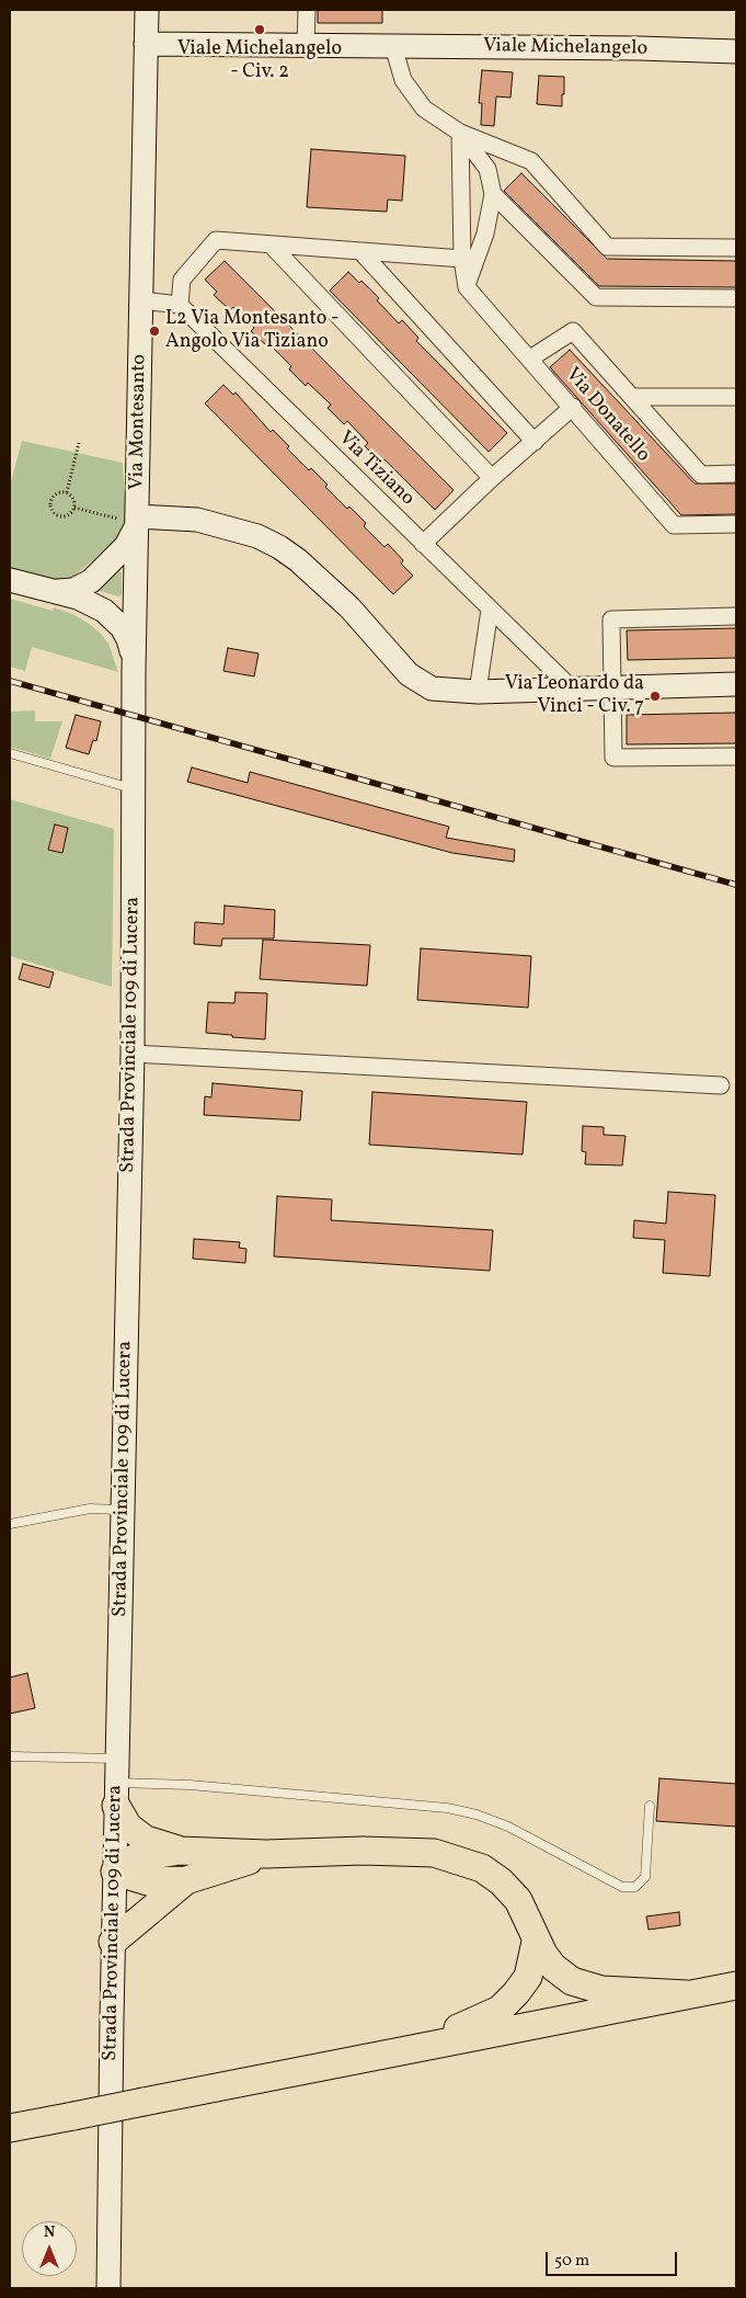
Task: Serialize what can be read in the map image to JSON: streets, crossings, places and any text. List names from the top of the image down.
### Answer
{
  "streets": {
    "street": [
      "Viale Michelangelo",
      "Via Donatello",
      "Via Montesanto",
      "Via Tiziano",
      "Strada Provinciale 109 di Lucera"
    ]
  },
  "crossings": [
    ["Viale Michelangelo", "Via Montesanto"],
    ["Via Montesanto", "Strada Provinciale 109 di Lucera"]
  ],
  "places": ["Viale Michelangelo - Civ. 2", "L2 Via Montesanto - Angolo Via Tiziano", "Via Leonardo da Vinci - Civ. 7"],
  "scale_bar": "50 m",
  "north": "top"
}
